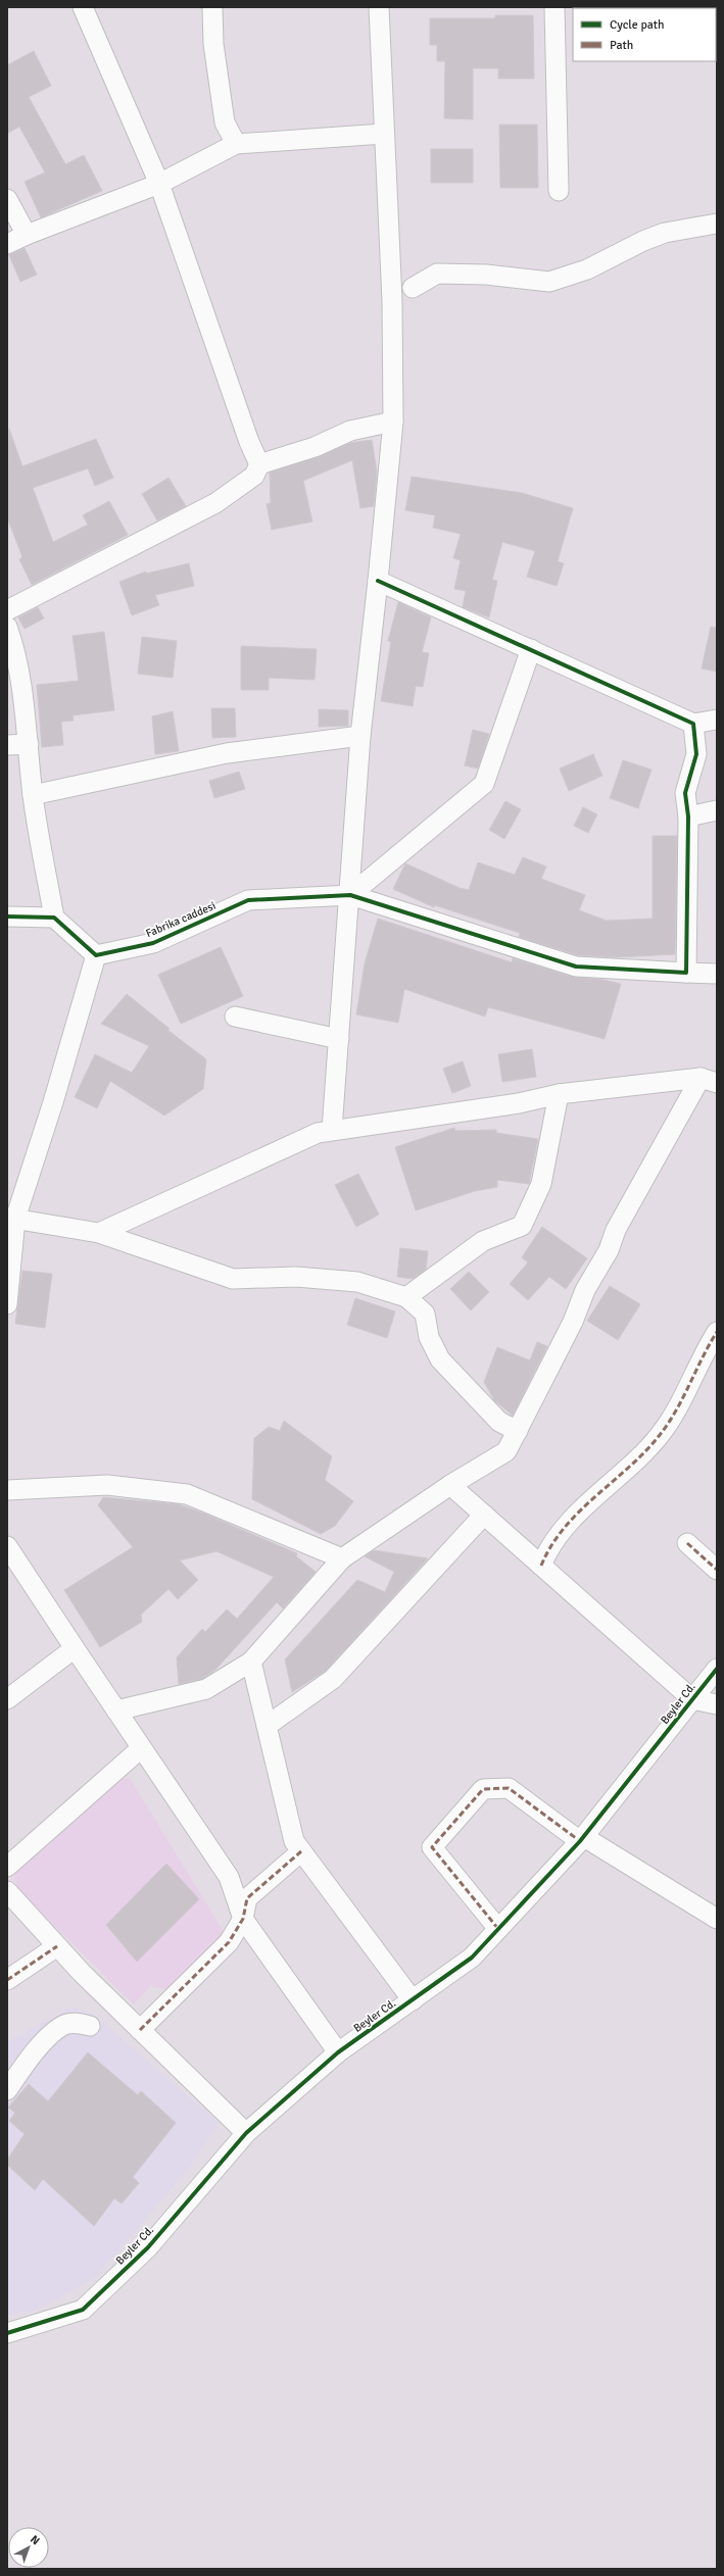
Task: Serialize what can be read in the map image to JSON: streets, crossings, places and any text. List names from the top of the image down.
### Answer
{
  "streets": {
    "street": ["Fabrika caddesi", "Beyler Cd."]
  },
  "legend": ["Cycle path", "Path"],
  "north": "top right"
}
